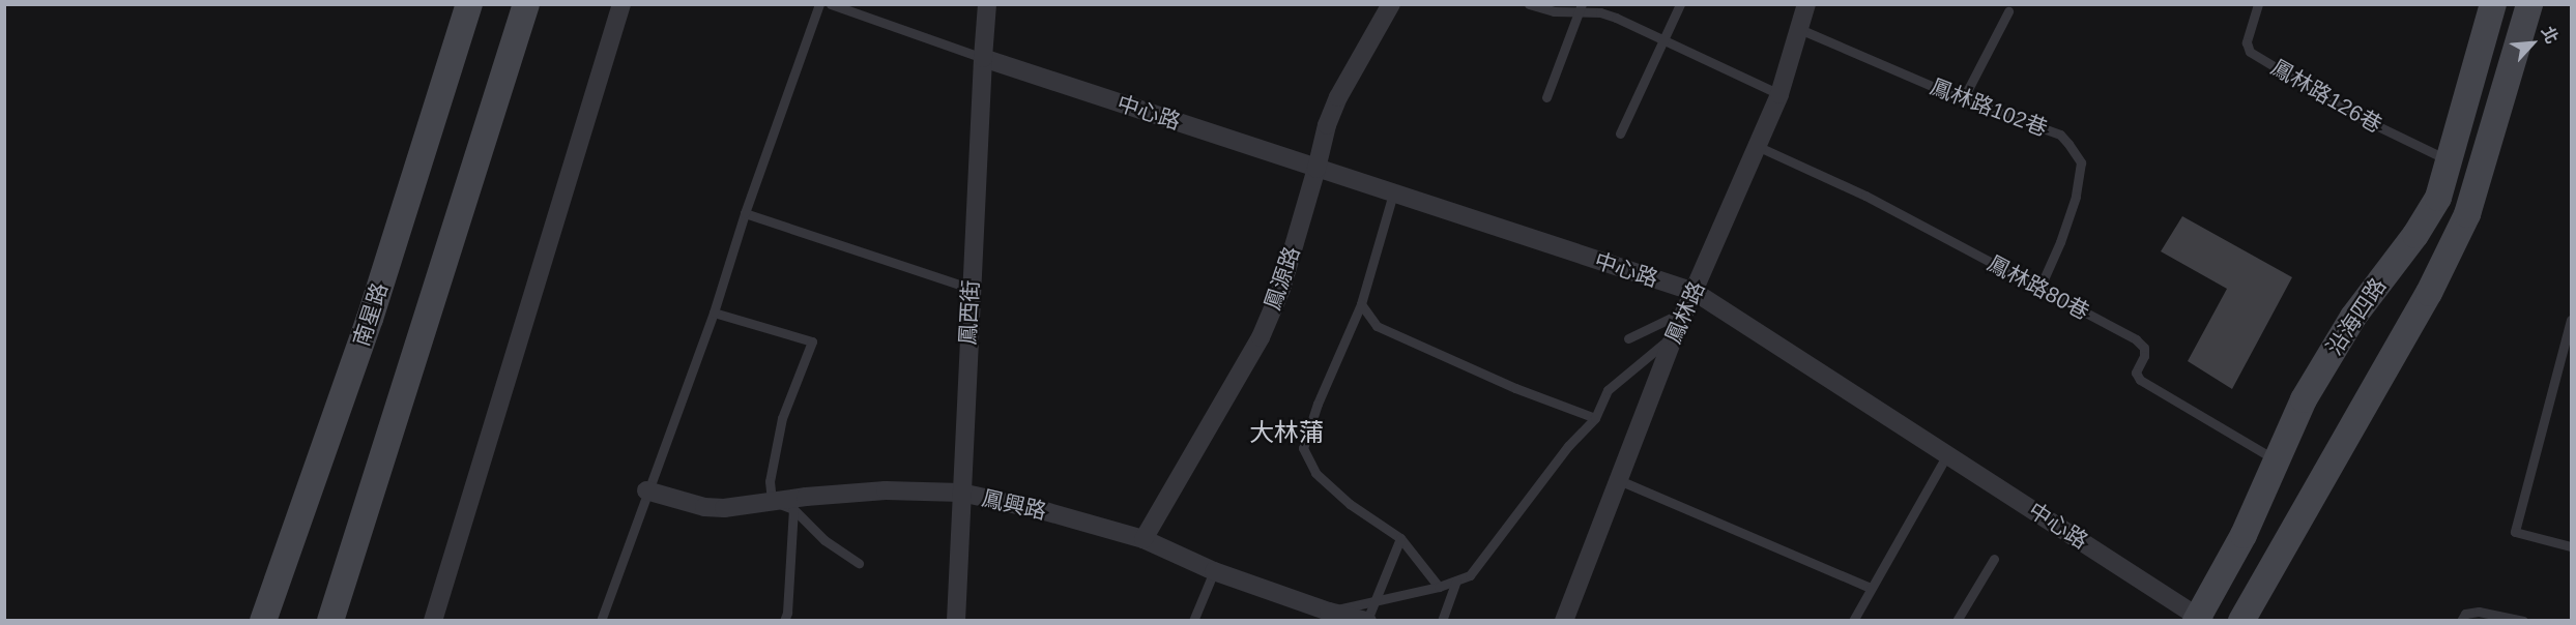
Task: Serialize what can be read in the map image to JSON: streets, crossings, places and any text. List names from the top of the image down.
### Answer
{
  "streets": {
    "street": [
      "中心路",
      "鳳源路",
      "鳳西街",
      "鳳林路",
      "南星路",
      "沿海四路",
      "鳳興路"
    ],
    "lane": ["鳳林路126巷", "鳳林路102巷", "鳳林路80巷"]
  },
  "crossings": [
    ["鳳林路126巷", "沿海四路"],
    ["鳳林路102巷", "鳳林路80巷"],
    ["鳳林路102巷", "鳳林路"],
    ["中心路", "鳳源路"],
    ["中心路", "鳳西街"],
    ["中心路", "鳳林路"],
    ["中心路", "沿海四路"],
    ["鳳源路", "鳳興路"],
    ["鳳林路80巷", "鳳林路"],
    ["鳳林路80巷", "沿海四路"],
    ["鳳西街", "鳳興路"]
  ],
  "districts": ["大林蒲"],
  "north": "top right"
}
